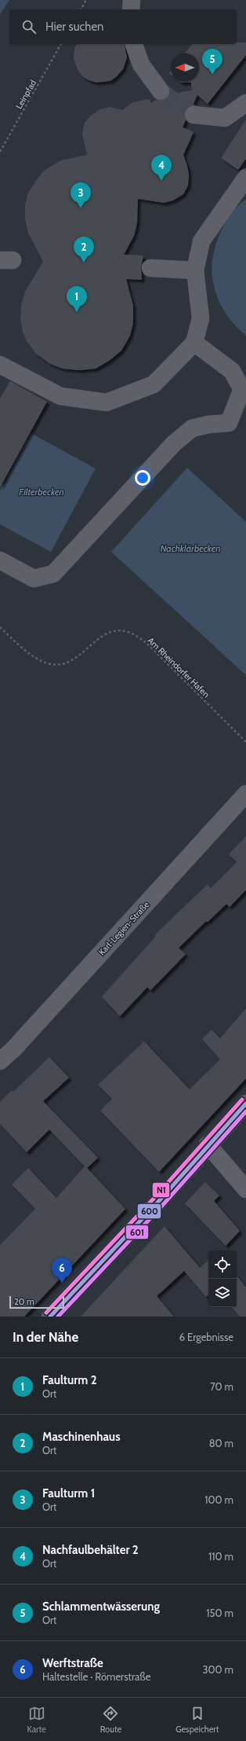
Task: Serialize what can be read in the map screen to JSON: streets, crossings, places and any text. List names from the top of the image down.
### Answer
{
  "streets": {
    "street": ["Karl-Legien-Straße"],
    "path": ["Leinpfad", "Am Rheindorfer Hafen"]
  },
  "water": ["Filterbecken", "Nachklärbecken"],
  "lines": ["transit line N1", "transit line 600", "transit line 601"],
  "scale_bar": "20 m",
  "north": "left",
  "page": {
    "search": "Hier suchen",
    "pins": [
      "5",
      "4",
      "3",
      "2",
      "1",
      "6"
    ],
    "scale": "20 m",
    "heading": ["In der Nähe", "6 Ergebnisse"],
    "list": [
      {
        "mark": "1",
        "name": "Faulturm 2",
        "note": "Ort",
        "value": "70 m"
      },
      {
        "mark": "2",
        "name": "Maschinenhaus",
        "note": "Ort",
        "value": "80 m"
      },
      {
        "mark": "3",
        "name": "Faulturm 1",
        "note": "Ort",
        "value": "100 m"
      },
      {
        "mark": "4",
        "name": "Nachfaulbehälter 2",
        "note": "Ort",
        "value": "110 m"
      },
      {
        "mark": "5",
        "name": "Schlammentwässerung",
        "note": "Ort",
        "value": "150 m"
      },
      {
        "mark": "6",
        "name": "Werftstraße",
        "note": "Haltestelle · Römerstraße",
        "value": "300 m"
      }
    ],
    "nav": ["Karte", "Route", "Gespeichert"]
  }
}
